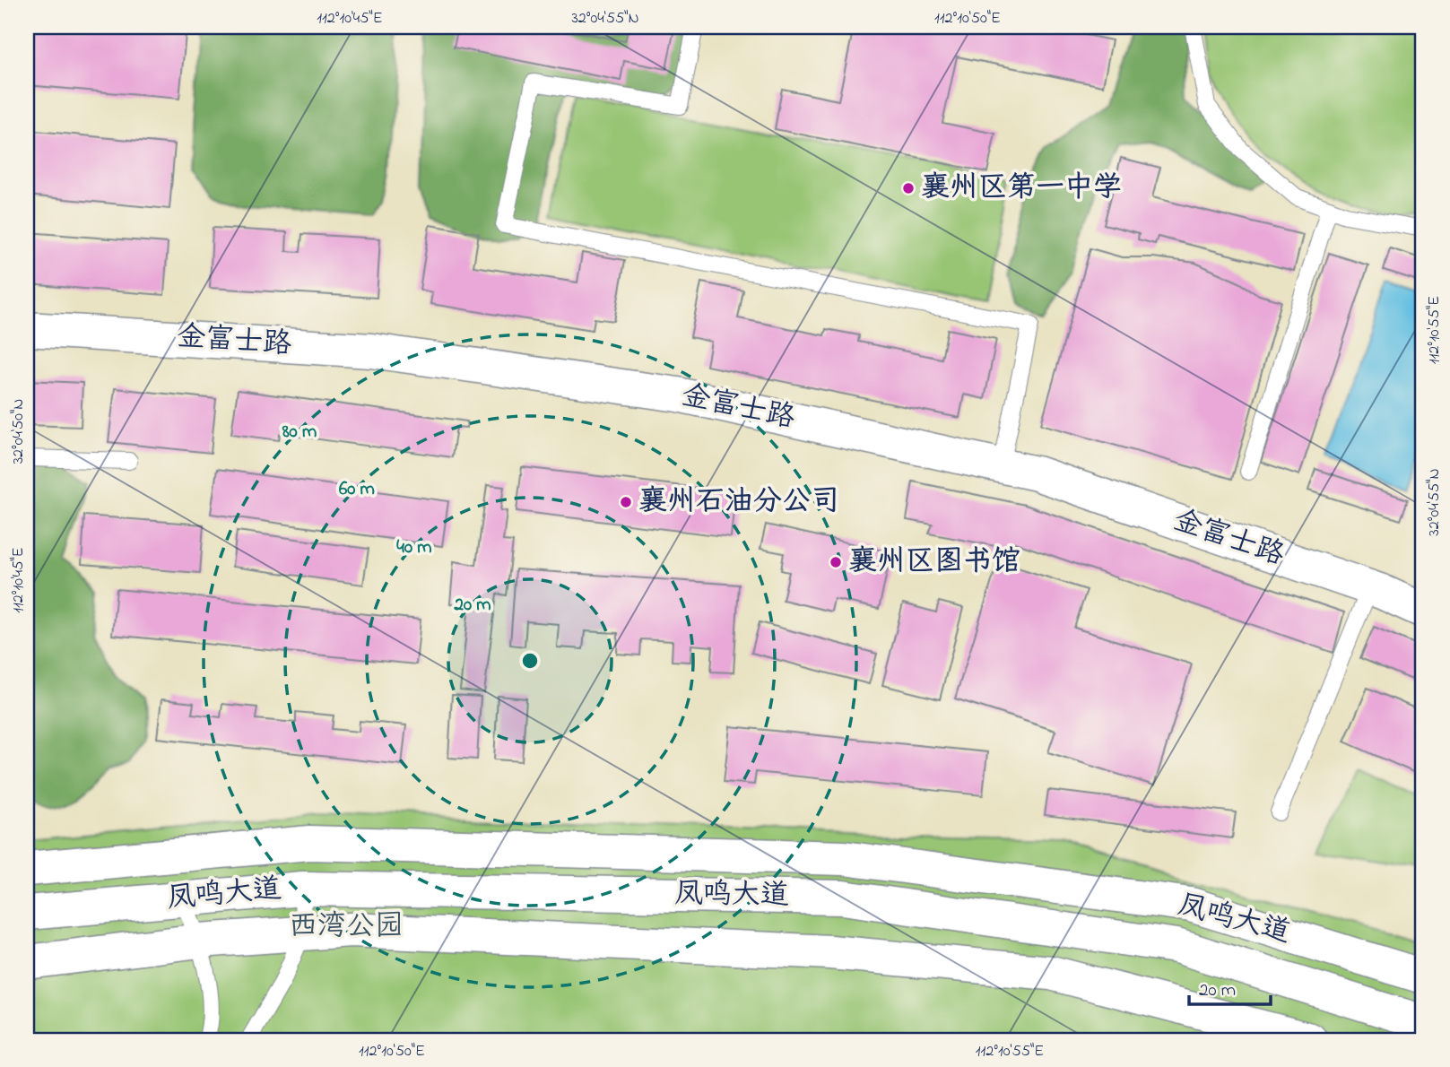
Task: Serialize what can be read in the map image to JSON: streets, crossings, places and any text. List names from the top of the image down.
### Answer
{
  "streets": {
    "main road": ["金富士路", "凤鸣大道"]
  },
  "parks": ["西湾公园"],
  "places": ["襄州区第一中学", "襄州石油分公司", "襄州区图书馆"],
  "scale_bar": "20 m",
  "coordinates": [
    "112°10'45\"E",
    "32°04'55\"N",
    "112°10'50\"E",
    "112°10'55\"E",
    "32°04'50\"N"
  ],
  "rings": [
    "80 m",
    "60 m",
    "40 m",
    "20 m"
  ]
}
